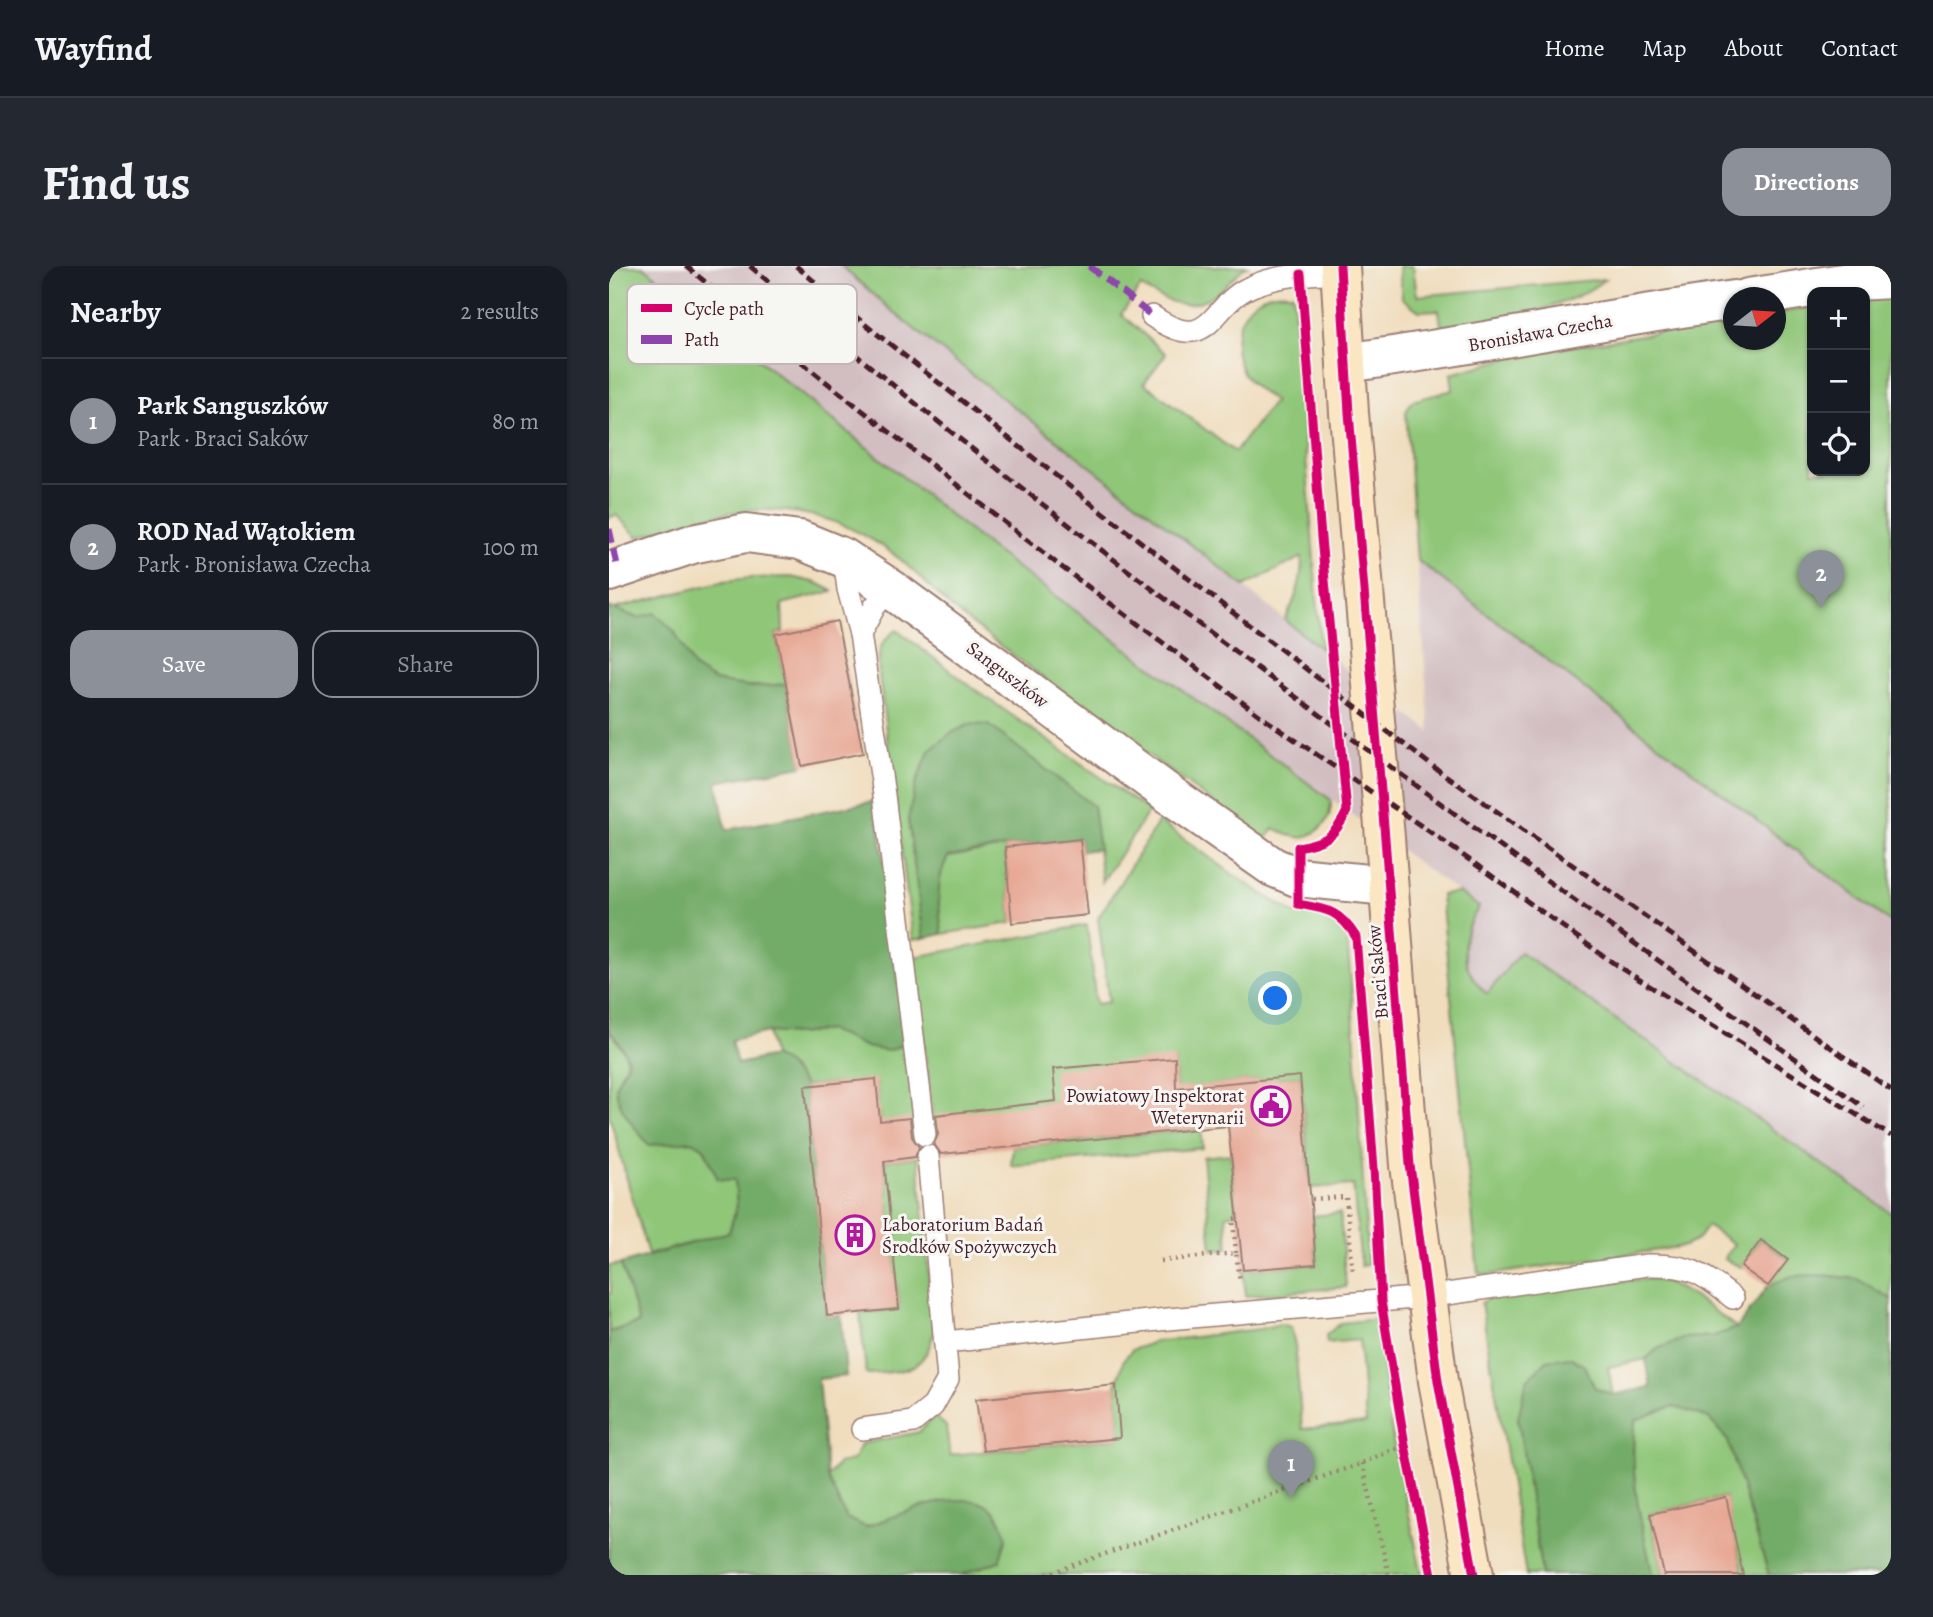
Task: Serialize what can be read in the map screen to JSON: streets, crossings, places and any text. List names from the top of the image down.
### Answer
{
  "streets": {
    "street": ["Bronisława Czecha", "Sanguszków", "Braci Saków"]
  },
  "crossings": [
    ["Bronisława Czecha", "Braci Saków"],
    ["Sanguszków", "Braci Saków"]
  ],
  "places": {
    "public building": ["Powiatowy Inspektorat Weterynarii"],
    "building": ["Laboratorium Badań Środków Spożywczych"]
  },
  "legend": ["Cycle path", "Path"],
  "north": "right",
  "page": {
    "header": "Wayfind",
    "nav": [
      "Home",
      "Map",
      "About",
      "Contact"
    ],
    "buttons": [
      "Directions",
      ["Save", "Share"]
    ],
    "title": "Find us",
    "heading": ["Nearby", "2 results"],
    "map_buttons": ["+", "−"],
    "list": [
      {
        "mark": "1",
        "name": "Park Sanguszków",
        "note": "Park · Braci Saków",
        "value": "80 m"
      },
      {
        "mark": "2",
        "name": "ROD Nad Wątokiem",
        "note": "Park · Bronisława Czecha",
        "value": "100 m"
      }
    ],
    "pins": ["2", "1"]
  }
}
